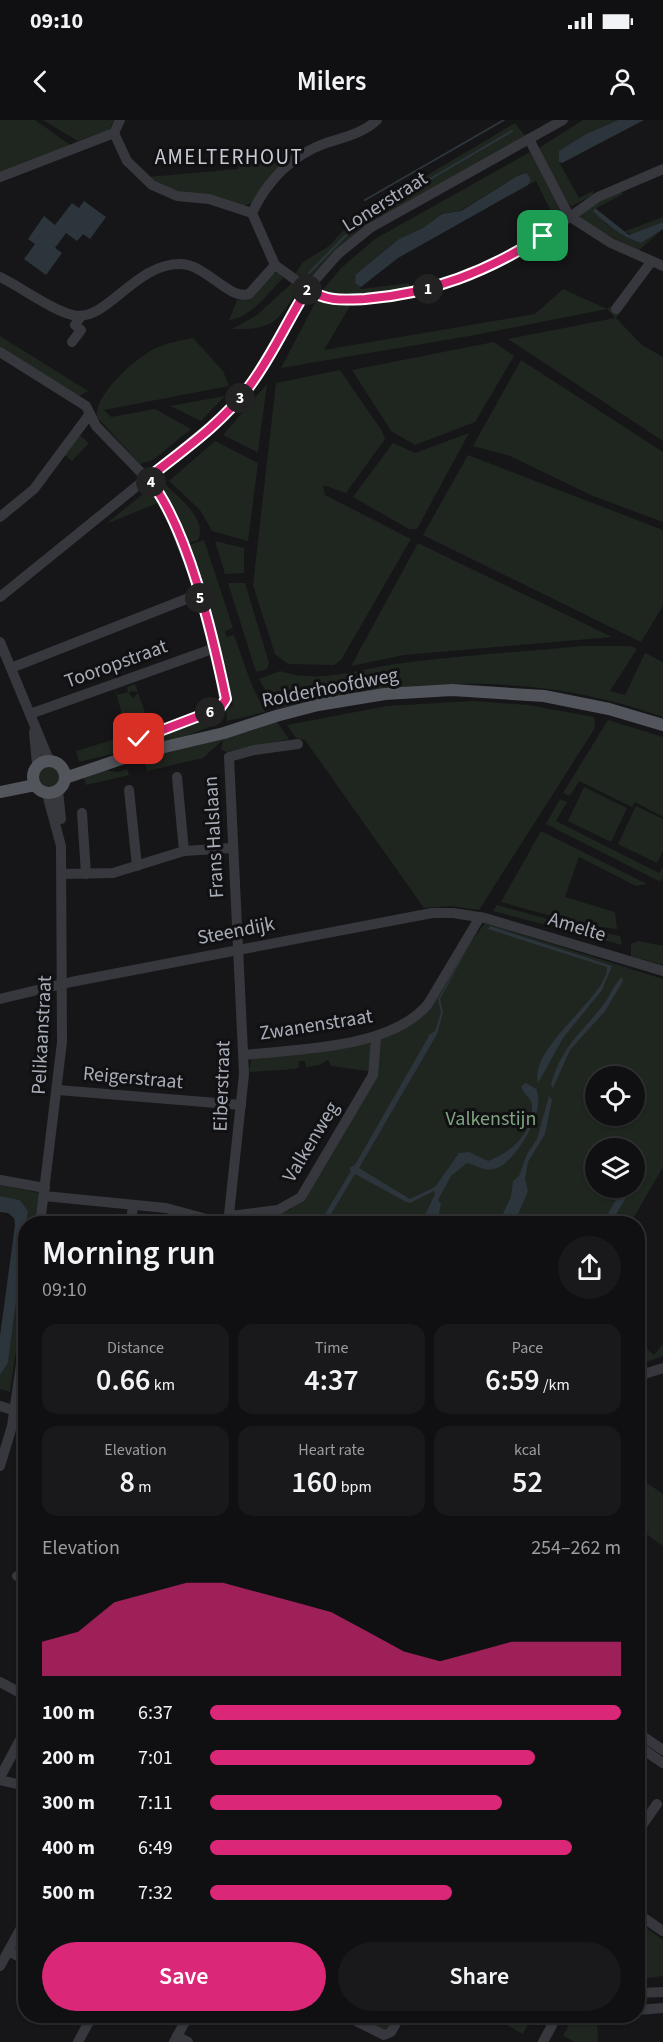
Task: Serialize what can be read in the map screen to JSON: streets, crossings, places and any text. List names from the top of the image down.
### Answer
{
  "streets": {
    "main road": ["Rolderhoofdweg"],
    "street": [
      "Lonerstraat",
      "Tooropstraat",
      "Frans Halslaan",
      "Amelte",
      "Steendijk",
      "Zwanenstraat",
      "Pelikaanstraat",
      "Reigerstraat",
      "Eiberstraat",
      "Valkenweg"
    ]
  },
  "crossings": [
    ["Frans Halslaan", "Steendijk"],
    ["Frans Halslaan", "Eiberstraat"],
    ["Amelte", "Steendijk"],
    ["Amelte", "Zwanenstraat"],
    ["Steendijk", "Zwanenstraat"],
    ["Steendijk", "Pelikaanstraat"],
    ["Steendijk", "Eiberstraat"],
    ["Zwanenstraat", "Eiberstraat"],
    ["Zwanenstraat", "Valkenweg"],
    ["Pelikaanstraat", "Reigerstraat"],
    ["Reigerstraat", "Eiberstraat"]
  ],
  "districts": ["AMELTERHOUT"],
  "parks": ["Valkenstijn"],
  "page": {
    "status": "09:10",
    "header": "Milers",
    "pins": [
      "1",
      "2",
      "3",
      "4",
      "5",
      "6"
    ],
    "heading": ["Morning run", "09:10"],
    "stats": [
      ["Distance", "0.66 km"],
      ["Time", "4:37"],
      ["Pace", "6:59 /km"],
      ["Elevation", "8 m"],
      ["Heart rate", "160 bpm"],
      ["kcal", "52"]
    ],
    "chart": ["Elevation", "254–262 m"],
    "list": [
      {
        "name": "100 m",
        "note": "6:37"
      },
      {
        "name": "200 m",
        "note": "7:01"
      },
      {
        "name": "300 m",
        "note": "7:11"
      },
      {
        "name": "400 m",
        "note": "6:49"
      },
      {
        "name": "500 m",
        "note": "7:32"
      }
    ],
    "buttons": ["Save", "Share"]
  }
}
